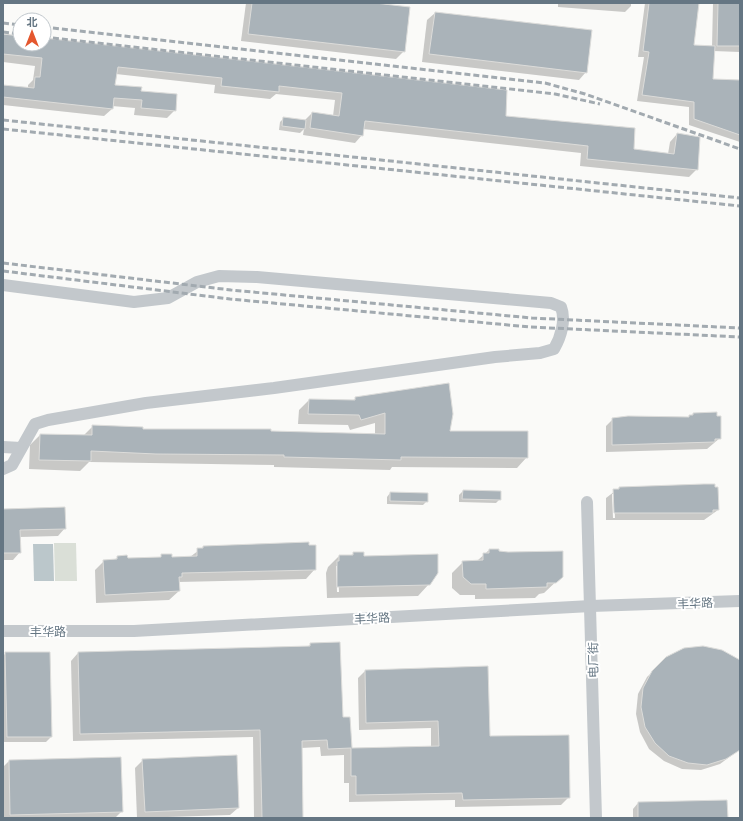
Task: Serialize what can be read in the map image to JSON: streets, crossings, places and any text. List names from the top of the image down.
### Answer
{
  "streets": {
    "street": ["丰华路", "电厂街"]
  },
  "crossings": [
    ["丰华路", "电厂街"]
  ],
  "north": "top"
}
